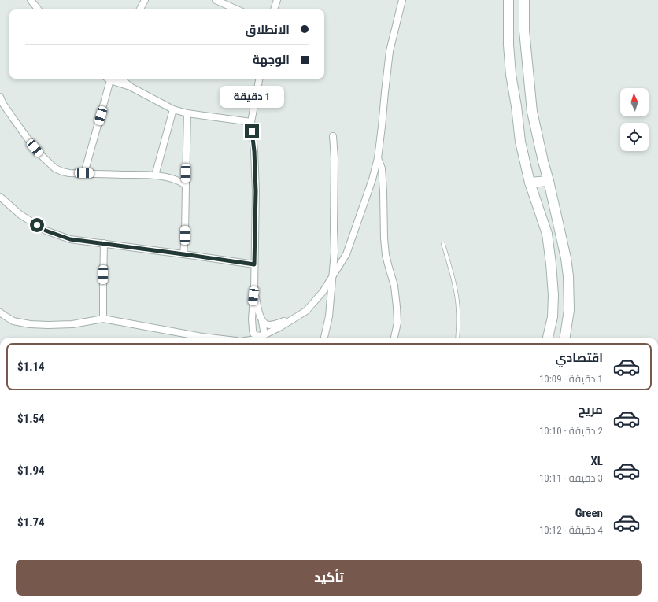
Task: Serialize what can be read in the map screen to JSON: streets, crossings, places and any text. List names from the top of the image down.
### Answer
{
  "north": "top",
  "page": {
    "banner": ["الانطلاق", "الوجهة"],
    "bubble": "1 دقيقة",
    "list": [
      {
        "name": "اقتصادي",
        "note": "1 دقيقة · 10:09",
        "value": "$1.14"
      },
      {
        "name": "مريح",
        "note": "2 دقيقة · 10:10",
        "value": "$1.54"
      },
      {
        "name": "XL",
        "note": "3 دقيقة · 10:11",
        "value": "$1.94"
      },
      {
        "name": "Green",
        "note": "4 دقيقة · 10:12",
        "value": "$1.74"
      }
    ],
    "buttons": "تأكيد"
  }
}
